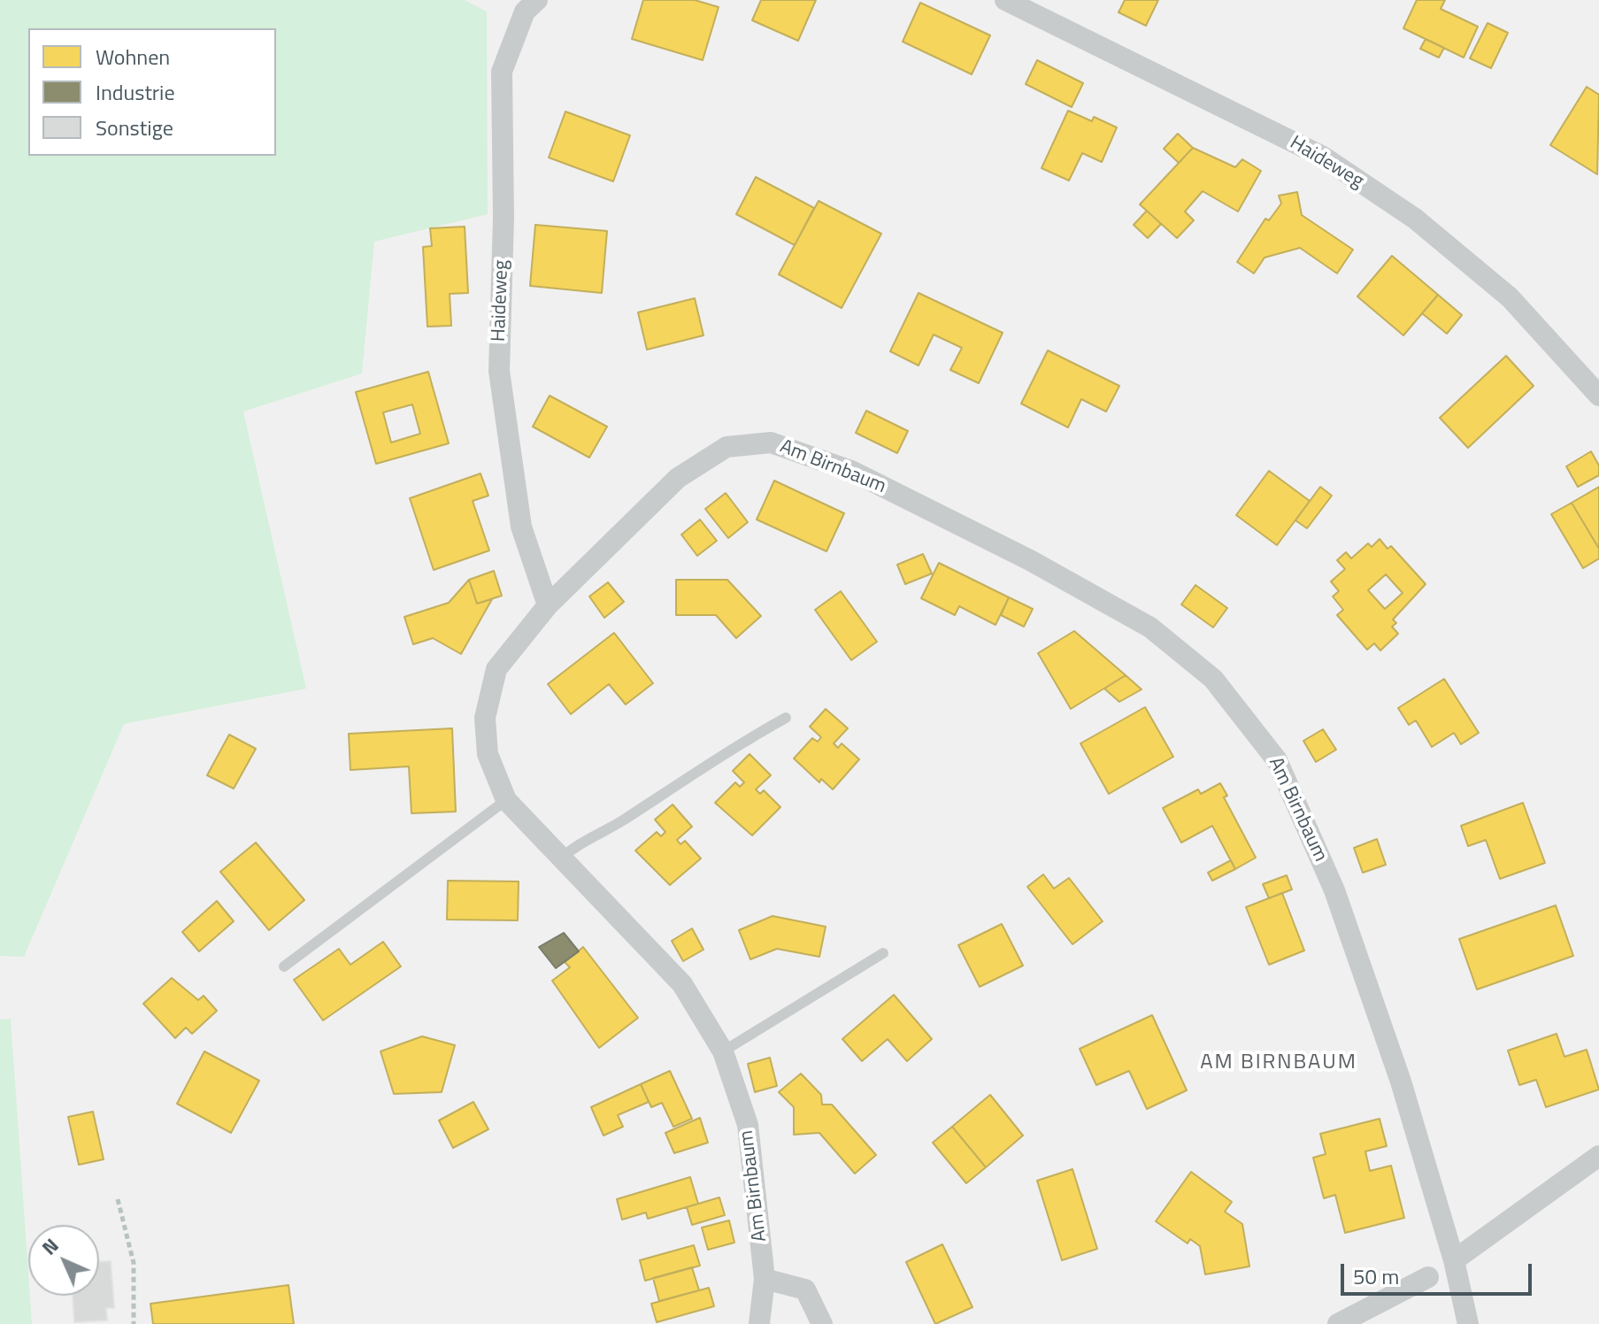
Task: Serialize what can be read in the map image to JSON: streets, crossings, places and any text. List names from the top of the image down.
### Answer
{
  "streets": {
    "street": ["Haideweg", "Am Birnbaum"]
  },
  "crossings": [
    ["Haideweg", "Am Birnbaum"]
  ],
  "districts": ["AM BIRNBAUM"],
  "legend": ["Wohnen", "Industrie", "Sonstige"],
  "scale_bar": "50 m",
  "north": "top left"
}
